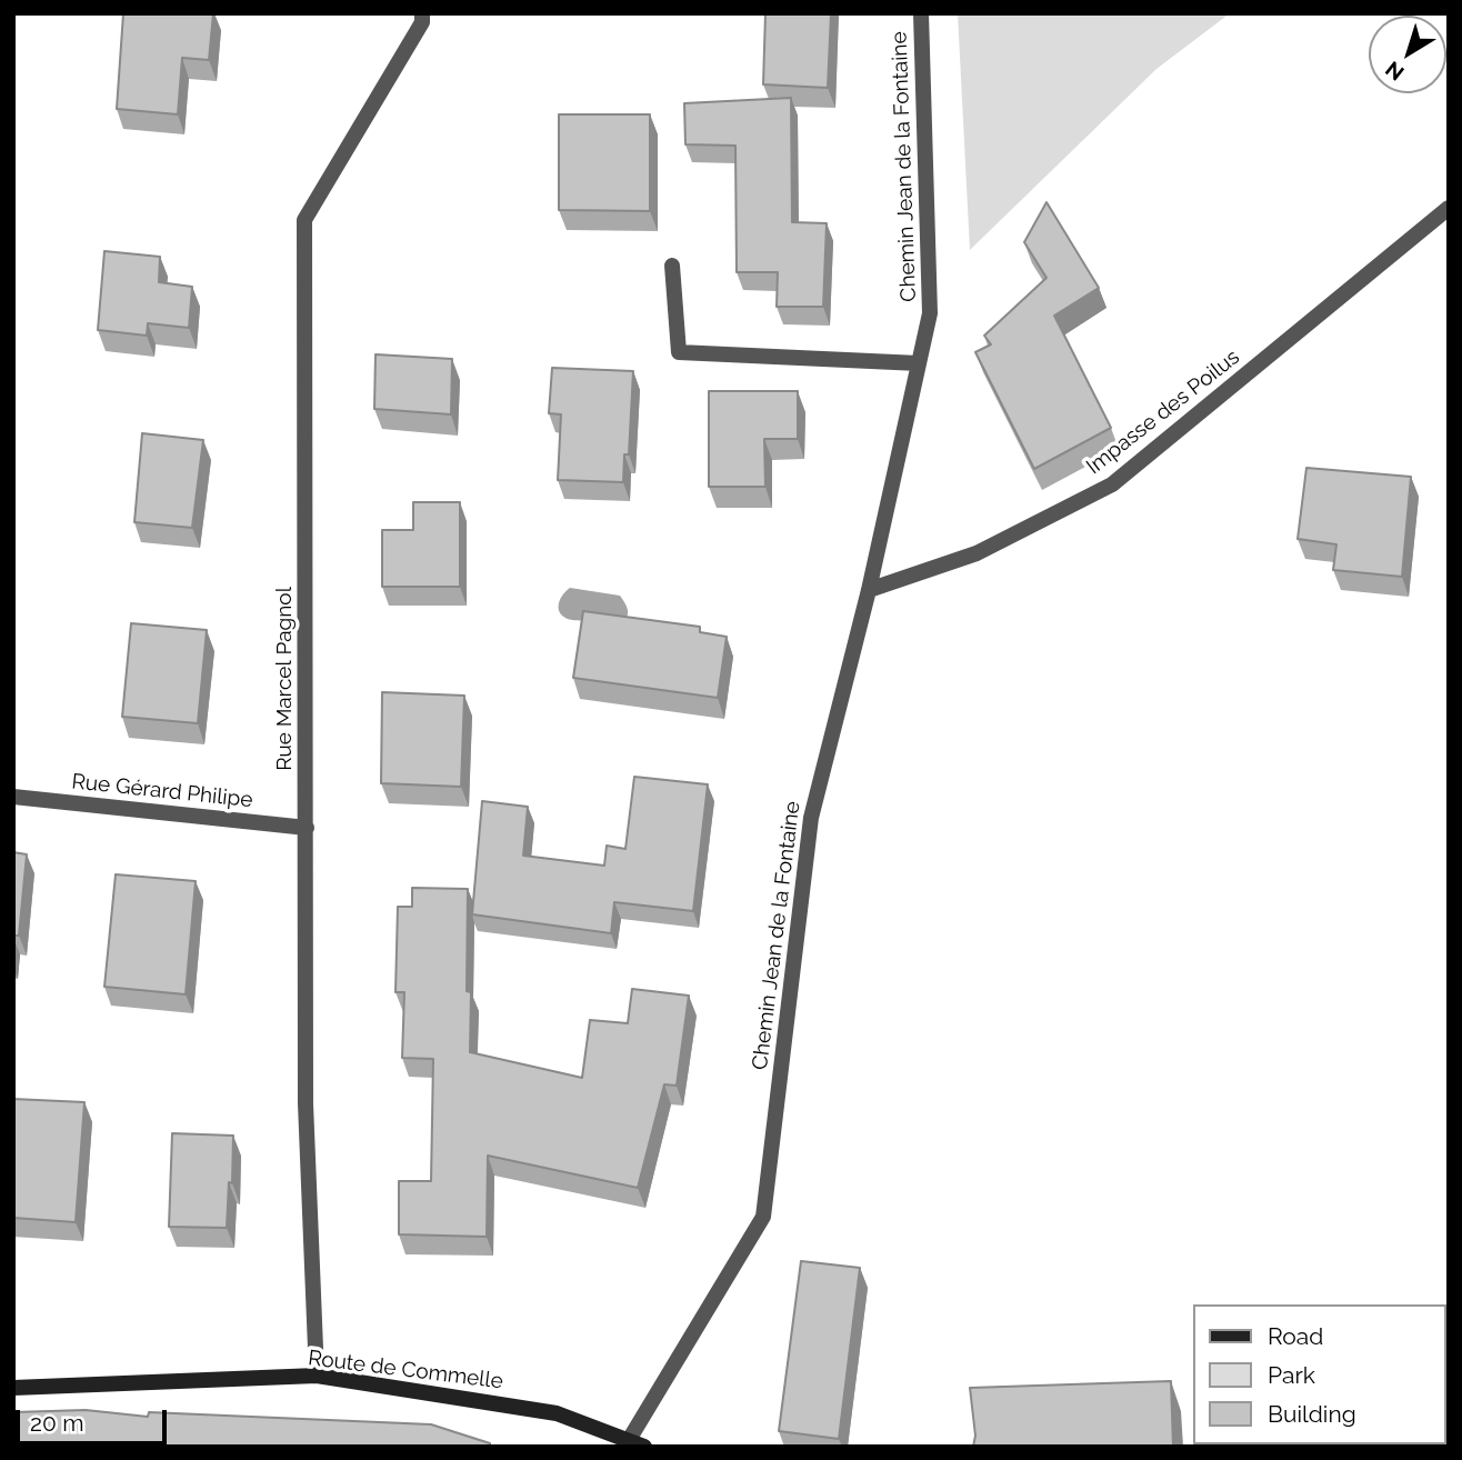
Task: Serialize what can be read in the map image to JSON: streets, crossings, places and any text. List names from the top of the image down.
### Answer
{
  "streets": {
    "street": [
      "Chemin Jean de la Fontaine",
      "Impasse des Poilus",
      "Rue Marcel Pagnol",
      "Rue Gérard Philipe",
      "Route de Commelle"
    ]
  },
  "crossings": [
    ["Chemin Jean de la Fontaine", "Impasse des Poilus"],
    ["Chemin Jean de la Fontaine", "Route de Commelle"],
    ["Rue Marcel Pagnol", "Rue Gérard Philipe"],
    ["Rue Marcel Pagnol", "Route de Commelle"]
  ],
  "legend": ["Road", "Park", "Building"],
  "scale_bar": "20 m",
  "north": "bottom left"
}
